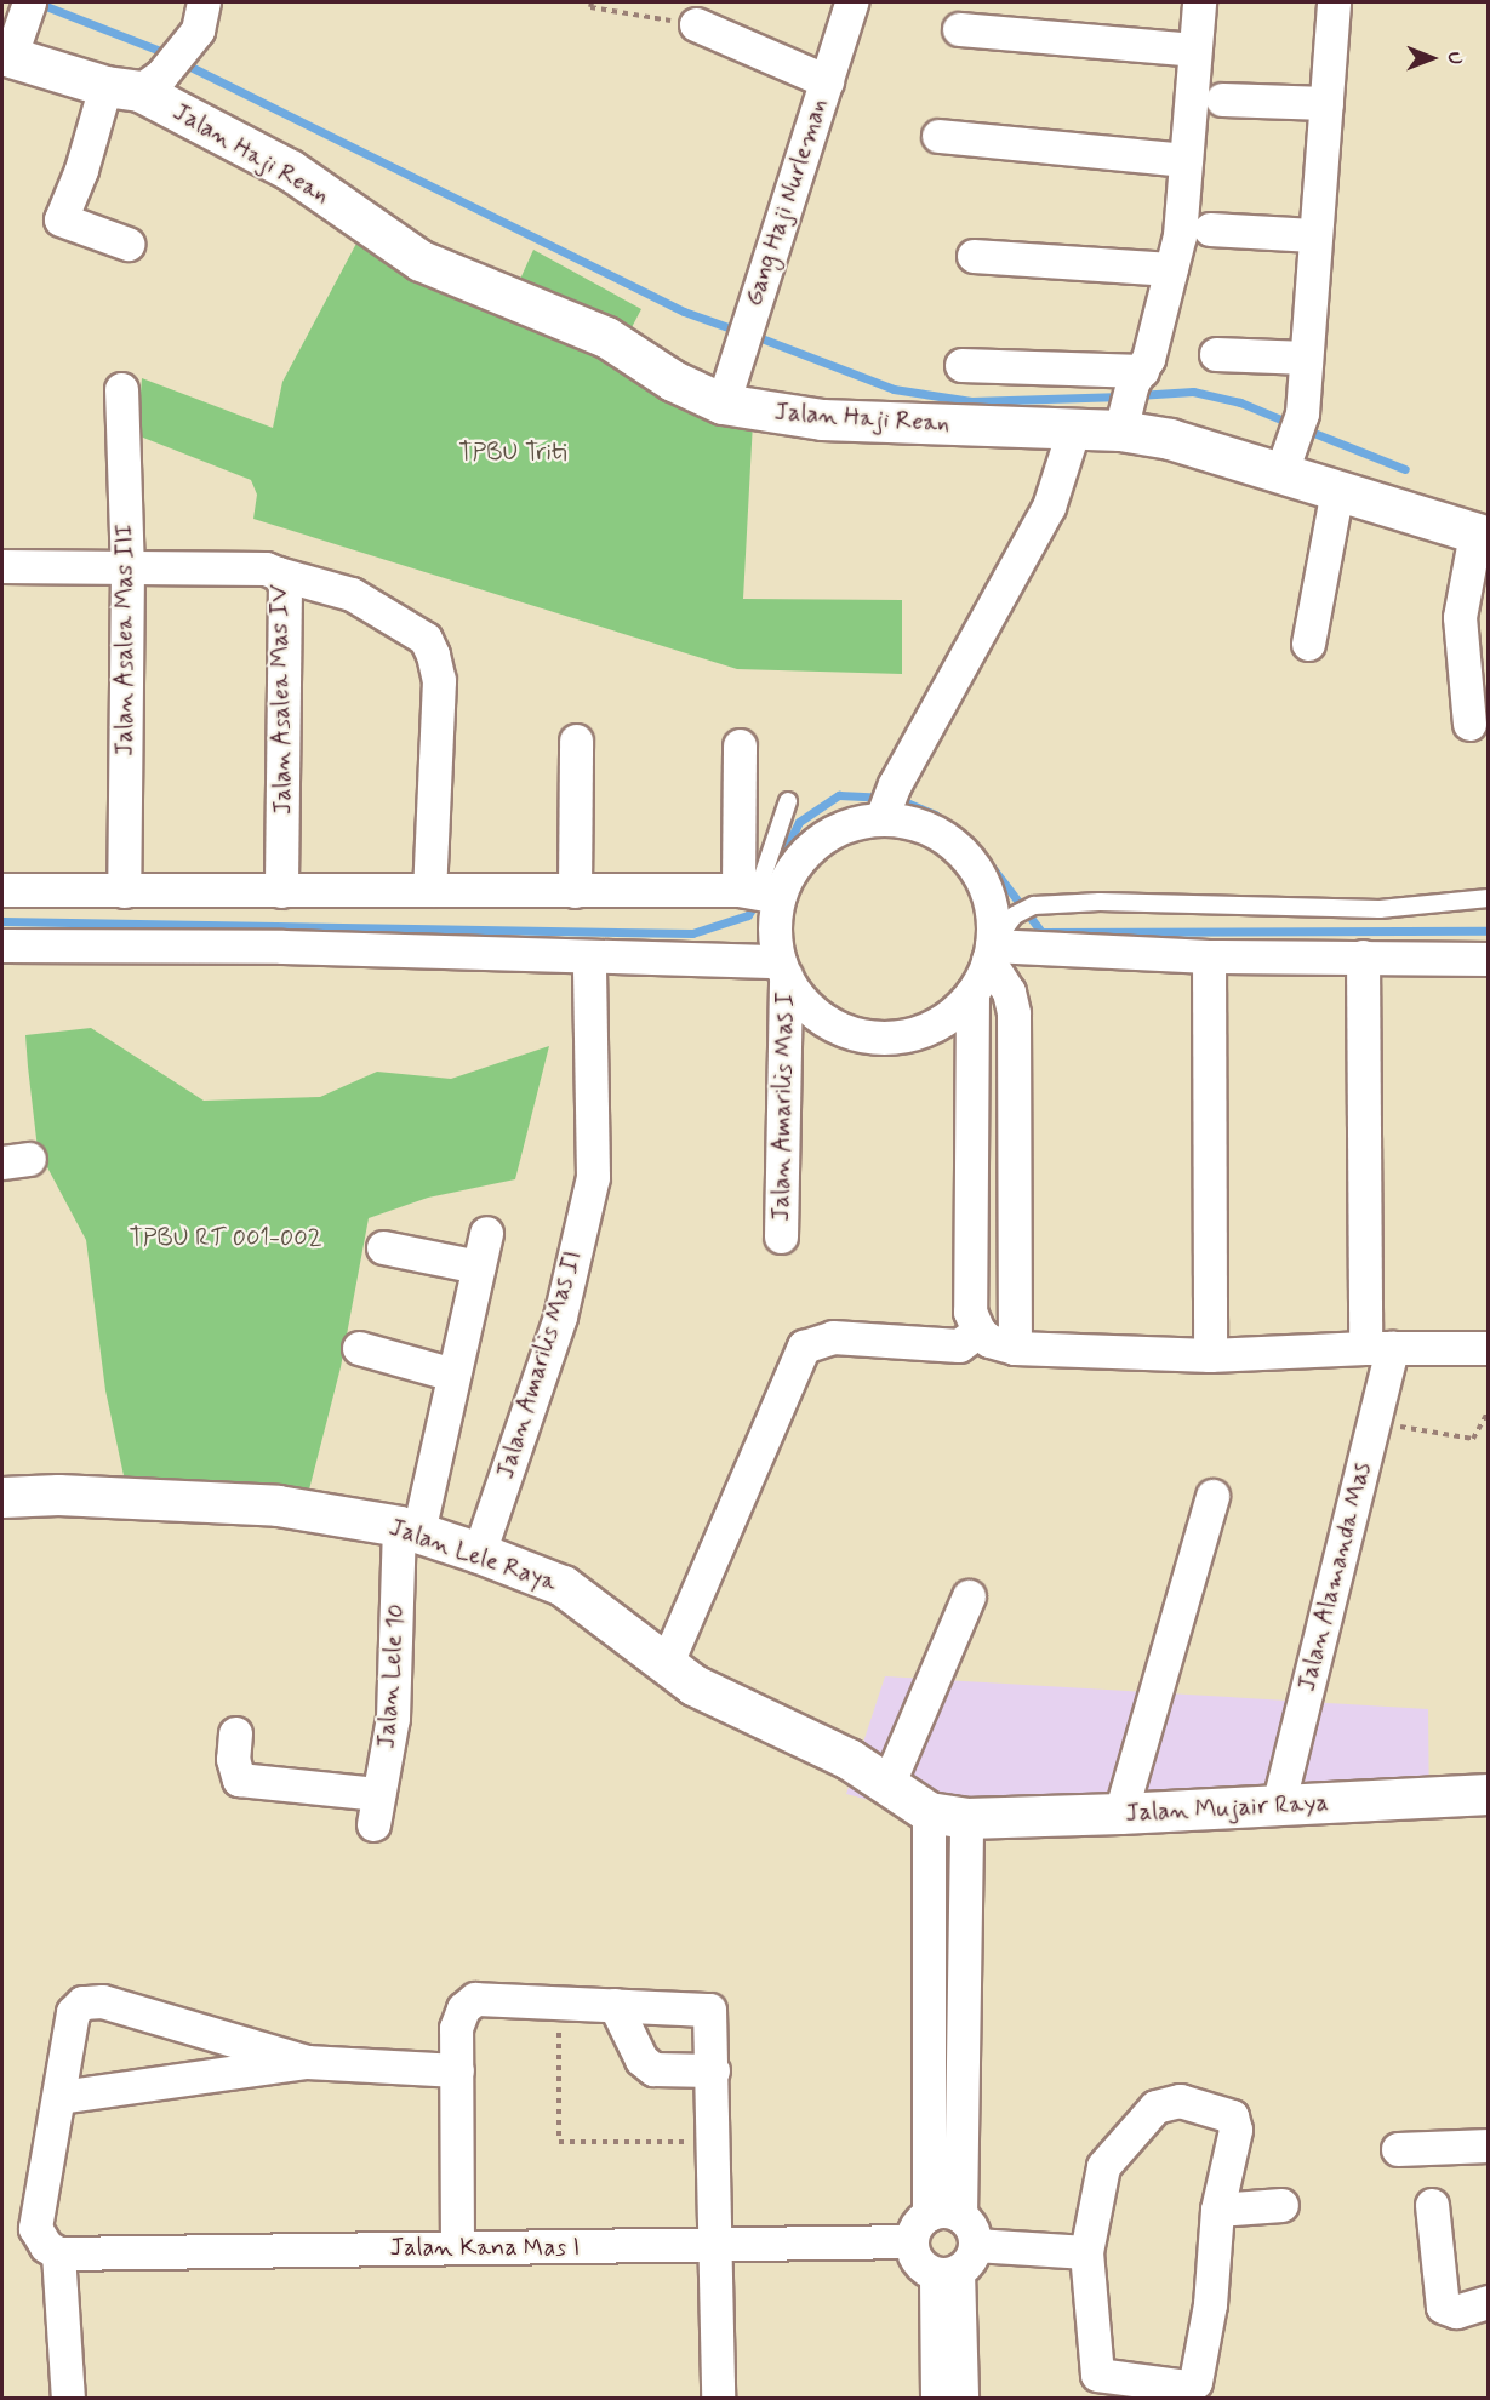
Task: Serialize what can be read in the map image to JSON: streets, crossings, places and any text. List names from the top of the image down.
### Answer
{
  "streets": {
    "street": [
      "Jalan Haji Rean",
      "Gang Haji Nurleman",
      "Jalan Asalea Mas III",
      "Jalan Asalea Mas IV",
      "Jalan Amarilis Mas I",
      "Jalan Amarilis Mas II",
      "Jalan Lele Raya",
      "Jalan Alamanda Mas",
      "Jalan Lele 10",
      "Jalan Mujair Raya",
      "Jalan Kana Mas I"
    ]
  },
  "crossings": [
    ["Jalan Haji Rean", "Gang Haji Nurleman"],
    ["Jalan Asalea Mas III", "Jalan Asalea Mas IV"],
    ["Jalan Amarilis Mas II", "Jalan Lele Raya"],
    ["Jalan Lele Raya", "Jalan Lele 10"],
    ["Jalan Lele Raya", "Jalan Mujair Raya"],
    ["Jalan Alamanda Mas", "Jalan Mujair Raya"]
  ],
  "parks": ["TPBU Triti", "TPBU RT 001-002"],
  "north": "right"
}
